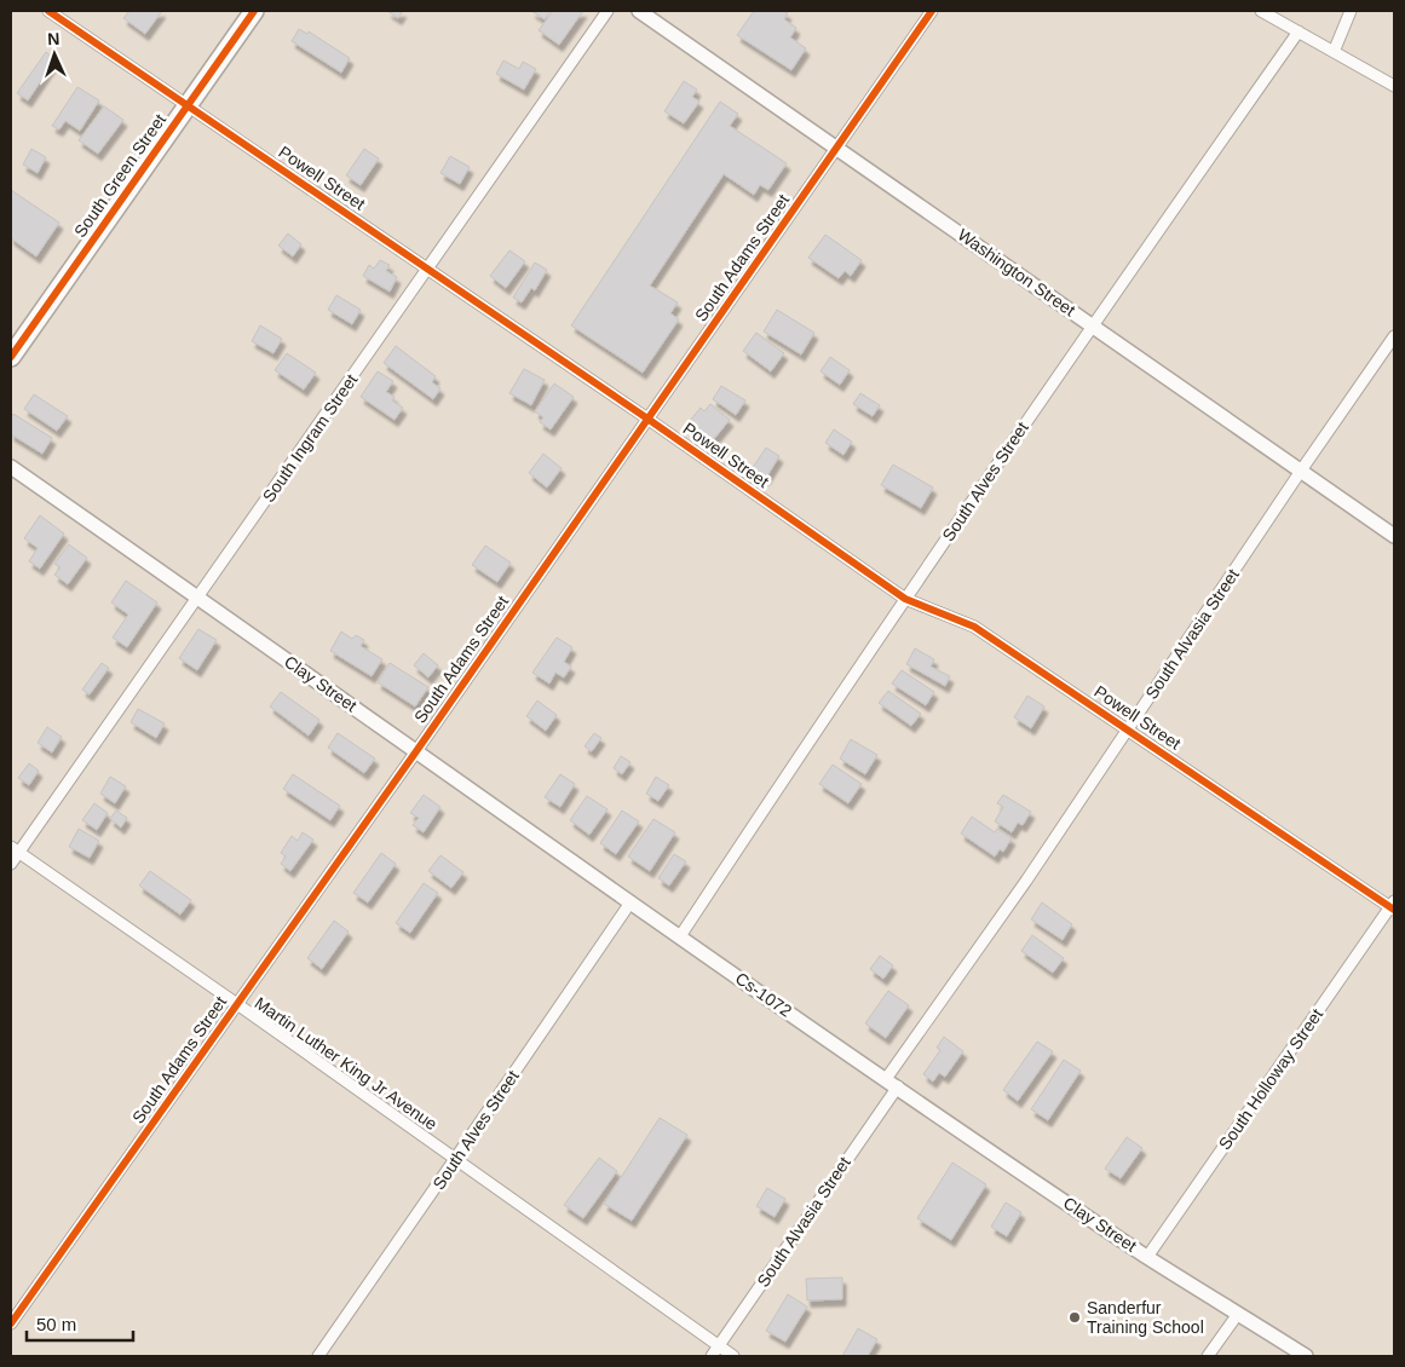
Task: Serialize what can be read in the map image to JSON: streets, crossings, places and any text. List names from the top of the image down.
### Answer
{
  "streets": {
    "main road": ["South Green Street"],
    "street": [
      "Powell Street",
      "South Adams Street",
      "Washington Street",
      "South Ingram Street",
      "South Alves Street",
      "South Alvasia Street",
      "Clay Street",
      "Cs-1072",
      "Martin Luther King Jr Avenue",
      "South Holloway Street"
    ]
  },
  "crossings": [
    ["South Green Street", "Powell Street"],
    ["Powell Street", "South Adams Street"],
    ["Powell Street", "South Ingram Street"],
    ["Powell Street", "South Alves Street"],
    ["Powell Street", "South Alvasia Street"],
    ["Powell Street", "South Holloway Street"],
    ["South Adams Street", "Washington Street"],
    ["South Adams Street", "Clay Street"],
    ["South Adams Street", "Martin Luther King Jr Avenue"],
    ["Washington Street", "South Alves Street"],
    ["Washington Street", "South Alvasia Street"],
    ["South Ingram Street", "Clay Street"],
    ["South Ingram Street", "Martin Luther King Jr Avenue"],
    ["South Alves Street", "Clay Street"],
    ["South Alves Street", "Cs-1072"],
    ["South Alves Street", "Martin Luther King Jr Avenue"],
    ["South Alvasia Street", "Clay Street"],
    ["South Alvasia Street", "Cs-1072"],
    ["South Alvasia Street", "Martin Luther King Jr Avenue"],
    ["Clay Street", "Cs-1072"],
    ["Clay Street", "South Holloway Street"]
  ],
  "places": ["Sanderfur Training School"],
  "scale_bar": "50 m",
  "north": "top"
}
